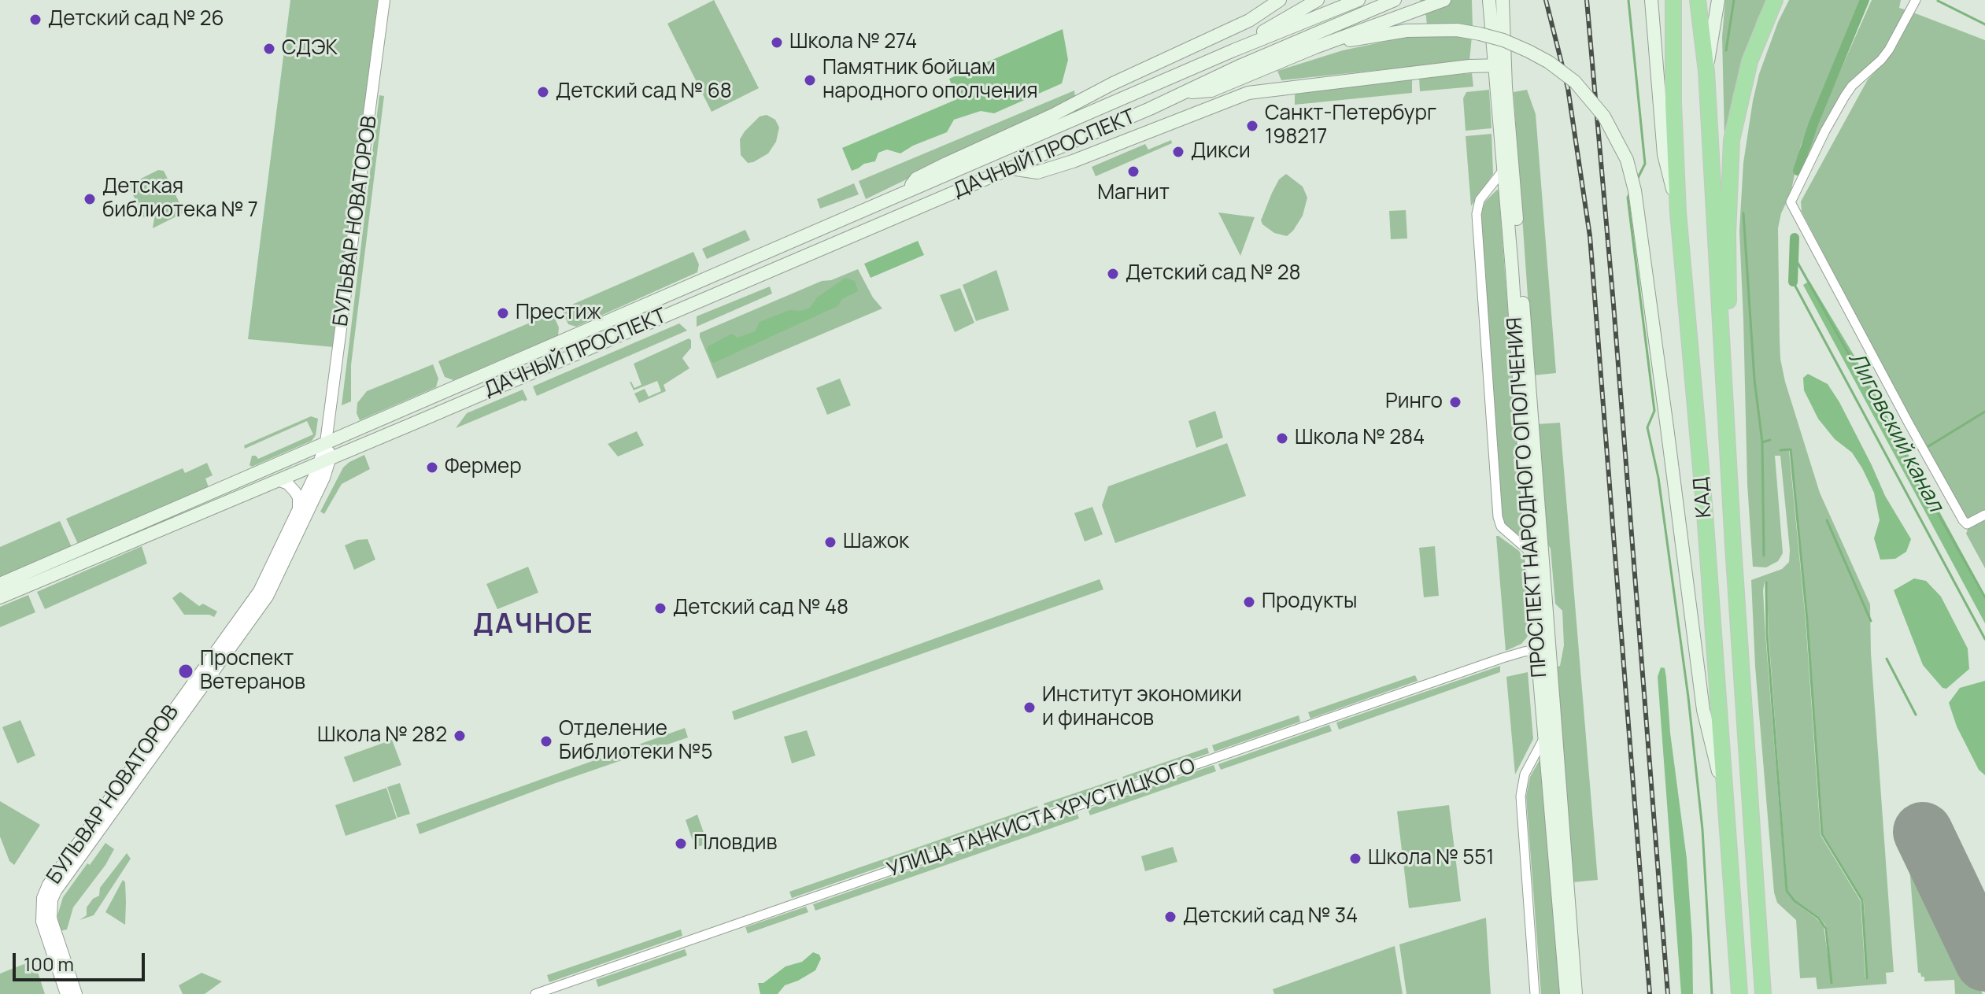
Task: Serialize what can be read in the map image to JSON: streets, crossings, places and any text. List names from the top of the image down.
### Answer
{
  "streets": {
    "highway": ["КАД"],
    "main road": ["ДАЧНЫЙ ПРОСПЕКТ", "ПРОСПЕКТ НАРОДНОГО ОПОЛЧЕНИЯ"],
    "street": ["БУЛЬВАР НОВАТОРОВ", "УЛИЦА ТАНКИСТА ХРУСТИЦКОГО"]
  },
  "crossings": [
    ["ДАЧНЫЙ ПРОСПЕКТ", "БУЛЬВАР НОВАТОРОВ"],
    ["ПРОСПЕКТ НАРОДНОГО ОПОЛЧЕНИЯ", "УЛИЦА ТАНКИСТА ХРУСТИЦКОГО"]
  ],
  "districts": ["ДАЧНОЕ"],
  "water": ["Лиговский канал"],
  "places": [
    "Детский сад № 26",
    "Школа № 274",
    "СДЭК",
    "Памятник бойцам народного ополчения",
    "Детский сад № 68",
    "Санкт-Петербург 198217",
    "Дикси",
    "Магнит",
    "Детская библиотека № 7",
    "Детский сад № 28",
    "Престиж",
    "Ринго",
    "Школа № 284",
    "Фермер",
    "Шажок",
    "Продукты",
    "Детский сад № 48",
    "Проспект Ветеранов",
    "Институт экономики и финансов",
    "Школа № 282",
    "Отделение Библиотеки №5",
    "Пловдив",
    "Школа № 551",
    "Детский сад № 34"
  ],
  "scale_bar": "100 m"
}
